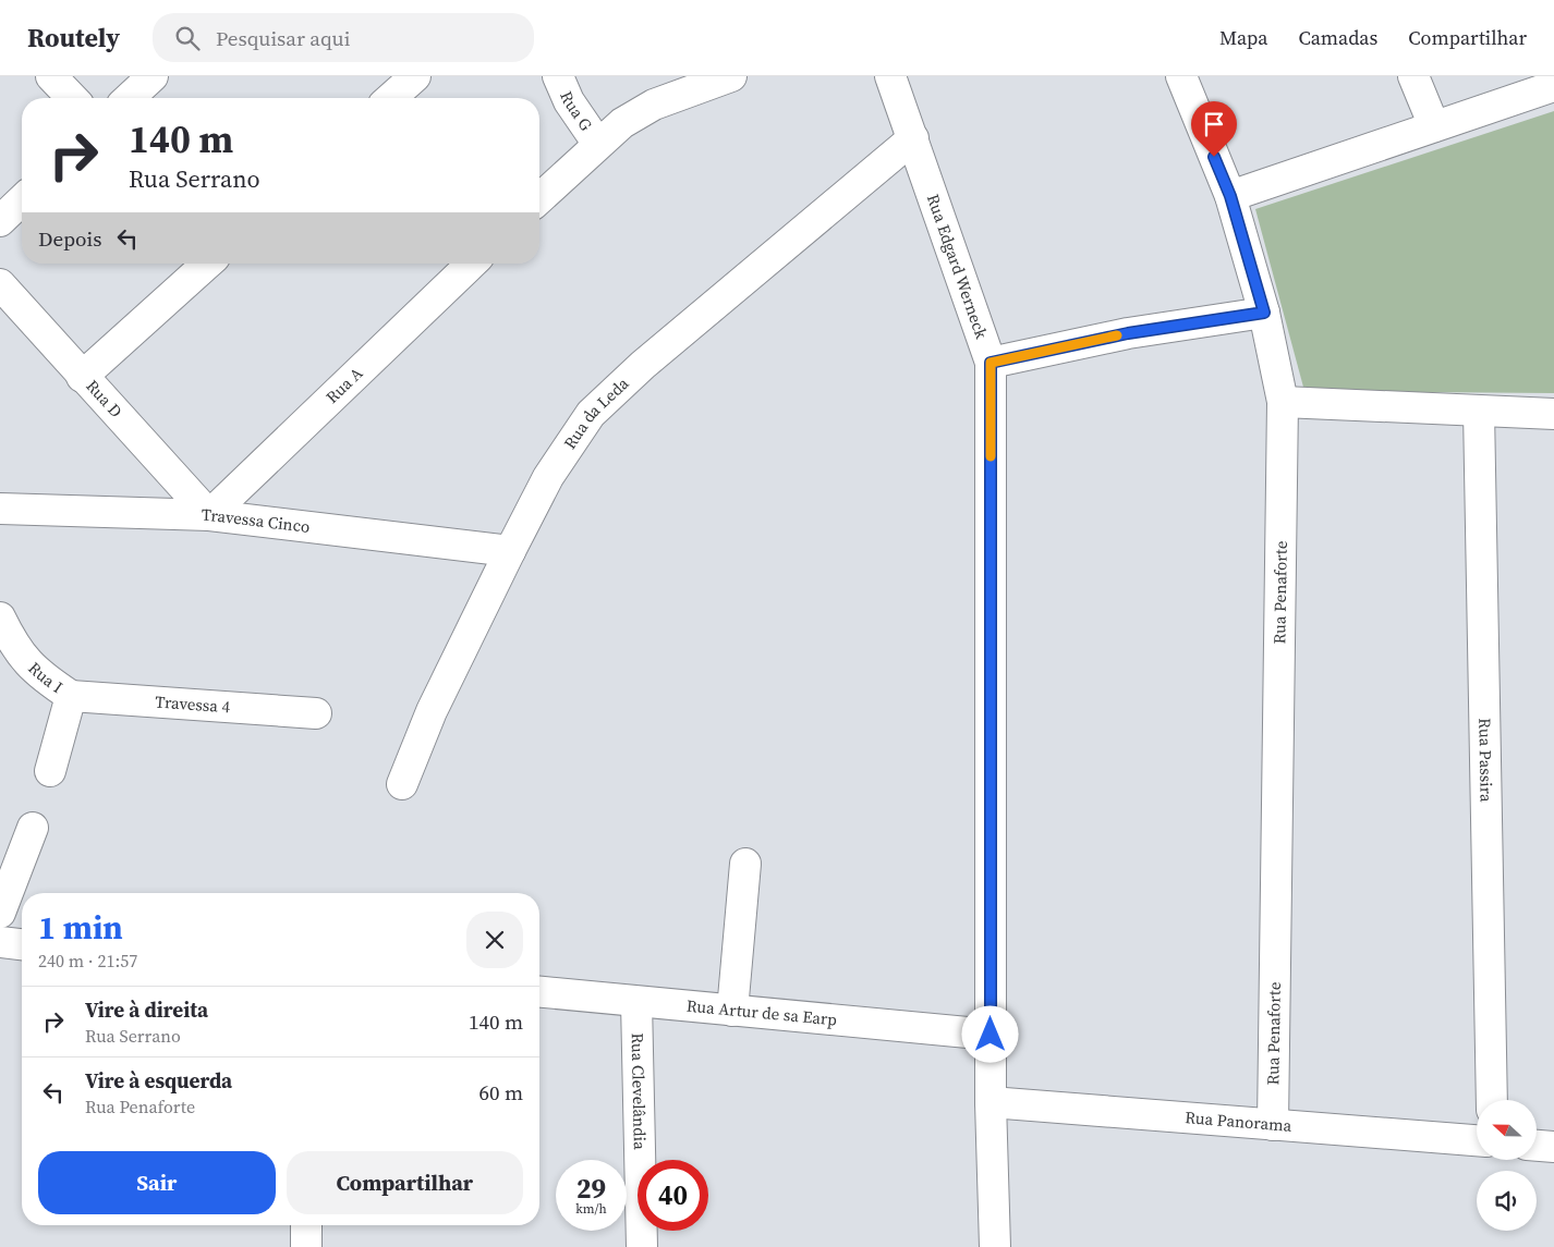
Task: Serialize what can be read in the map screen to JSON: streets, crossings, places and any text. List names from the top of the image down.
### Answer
{
  "streets": {
    "street": [
      "Rua G",
      "Rua Edgard Werneck",
      "Rua A",
      "Rua D",
      "Rua da Leda",
      "Travessa Cinco",
      "Rua Penaforte",
      "Rua I",
      "Travessa 4",
      "Rua Passira",
      "Rua Artur de sa Earp",
      "Rua Clevelândia",
      "Rua Panorama"
    ]
  },
  "crossings": [
    ["Rua Edgard Werneck", "Rua da Leda"],
    ["Rua Edgard Werneck", "Rua Artur de sa Earp"],
    ["Rua Edgard Werneck", "Rua Panorama"],
    ["Rua A", "Rua D"],
    ["Rua A", "Travessa Cinco"],
    ["Rua D", "Travessa Cinco"],
    ["Rua da Leda", "Travessa Cinco"],
    ["Rua Penaforte", "Rua Panorama"],
    ["Rua I", "Travessa 4"],
    ["Rua Artur de sa Earp", "Rua Clevelândia"]
  ],
  "north": "left",
  "page": {
    "header": "Routely",
    "search": "Pesquisar aqui",
    "nav": ["Mapa", "Camadas", "Compartilhar"],
    "turn": ["140 m", "Rua Serrano"],
    "then": "Depois",
    "heading": ["1 min", "240 m · 21:57"],
    "list": [
      {
        "name": "Vire à direita",
        "note": "Rua Serrano",
        "value": "140 m"
      },
      {
        "name": "Vire à esquerda",
        "note": "Rua Penaforte",
        "value": "60 m"
      }
    ],
    "buttons": ["Sair", "Compartilhar"],
    "speed": "29 km/h",
    "limit": "40"
  }
}
